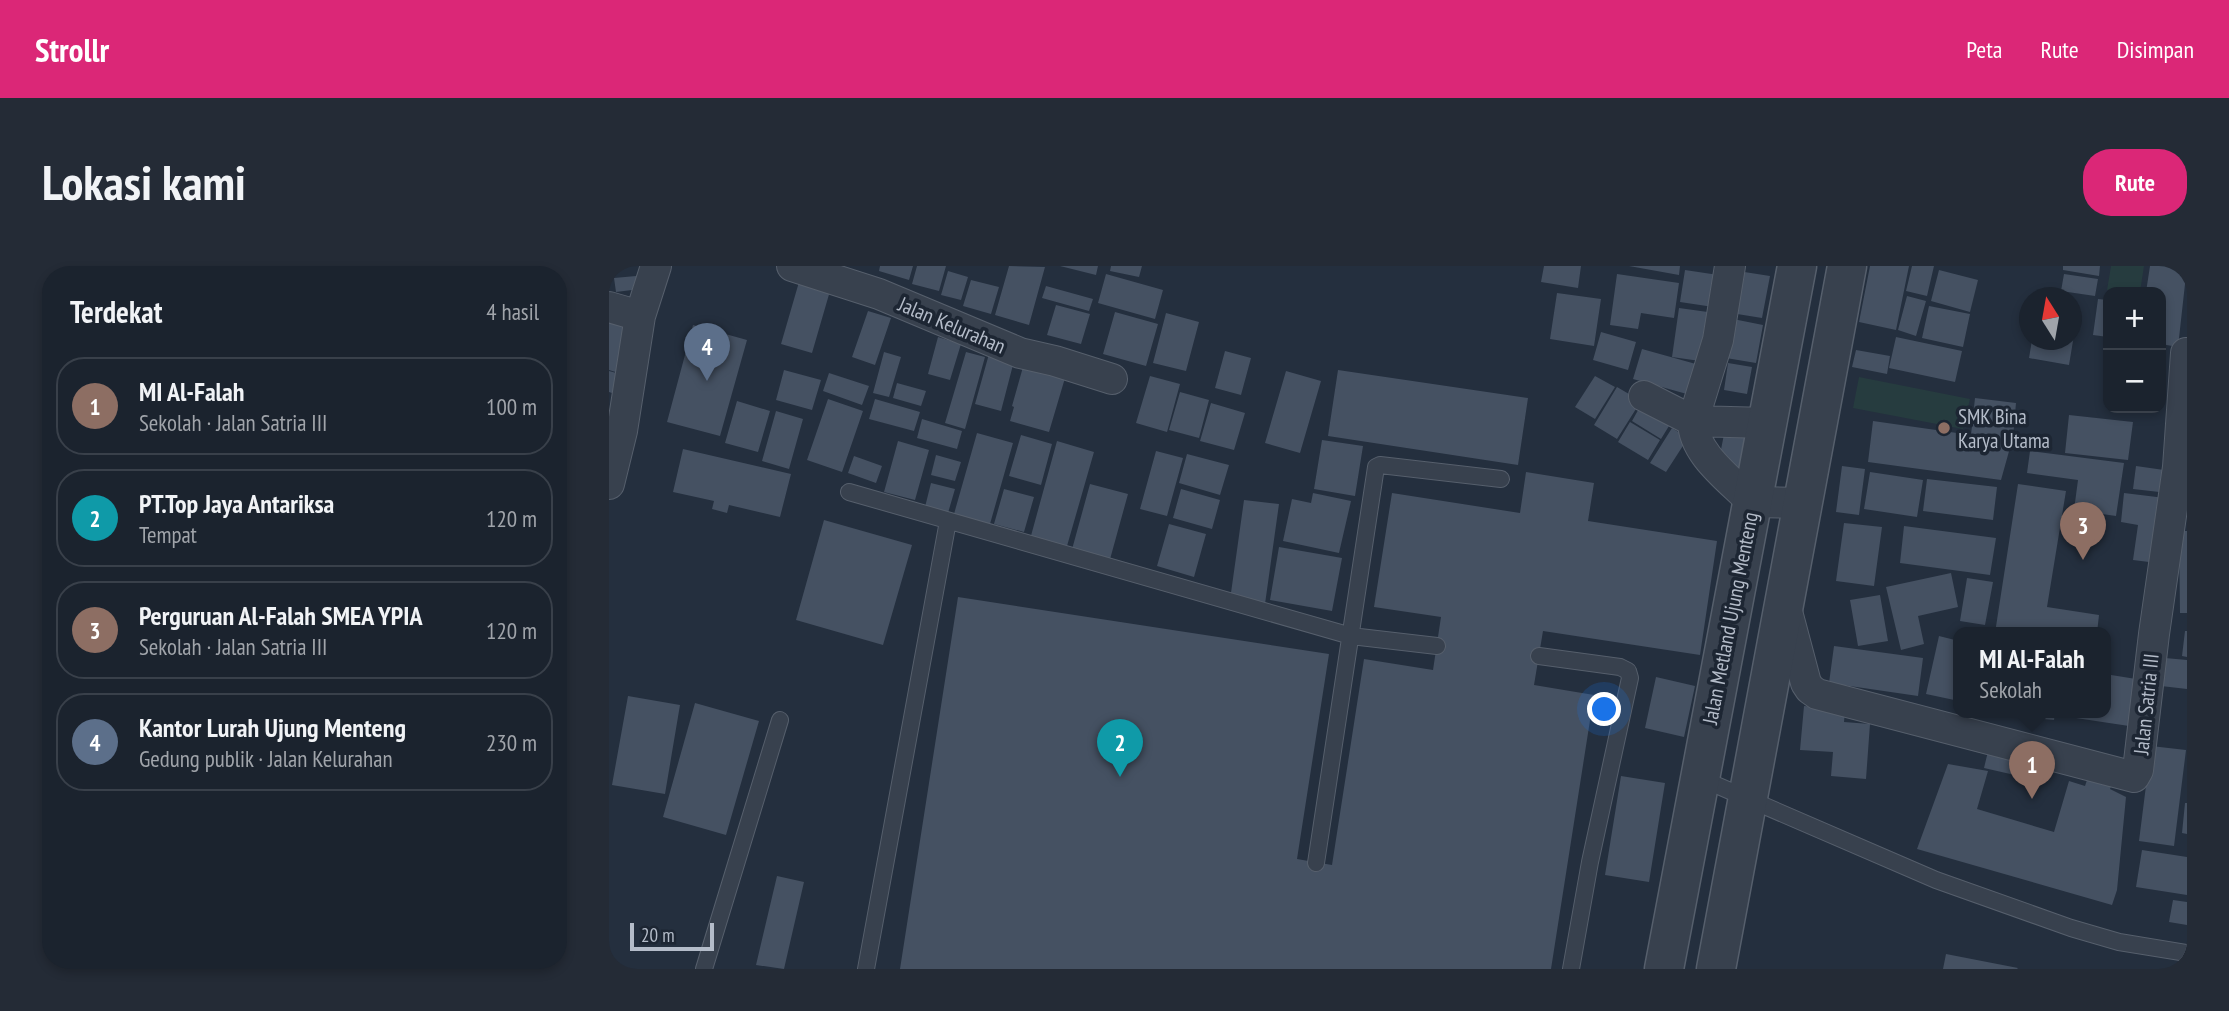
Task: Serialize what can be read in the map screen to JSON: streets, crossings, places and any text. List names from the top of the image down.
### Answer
{
  "streets": {
    "street": ["Jalan Kelurahan", "Jalan Metland Ujung Menteng", "Jalan Satria III"]
  },
  "places": ["SMK Bina Karya Utama"],
  "scale_bar": "20 m",
  "north": "top",
  "page": {
    "header": "Strollr",
    "nav": ["Peta", "Rute", "Disimpan"],
    "buttons": "Rute",
    "title": "Lokasi kami",
    "heading": ["Terdekat", "4 hasil"],
    "map_buttons": ["+", "−"],
    "pins": [
      "4",
      "3",
      "2",
      "1"
    ],
    "list": [
      {
        "mark": "1",
        "name": "MI Al-Falah",
        "note": "Sekolah · Jalan Satria III",
        "value": "100 m"
      },
      {
        "mark": "2",
        "name": "PT.Top Jaya Antariksa",
        "note": "Tempat",
        "value": "120 m"
      },
      {
        "mark": "3",
        "name": "Perguruan Al-Falah SMEA YPIA",
        "note": "Sekolah · Jalan Satria III",
        "value": "120 m"
      },
      {
        "mark": "4",
        "name": "Kantor Lurah Ujung Menteng",
        "note": "Gedung publik · Jalan Kelurahan",
        "value": "230 m"
      }
    ],
    "popup": ["MI Al-Falah", "Sekolah"],
    "scale": "20 m"
  }
}
